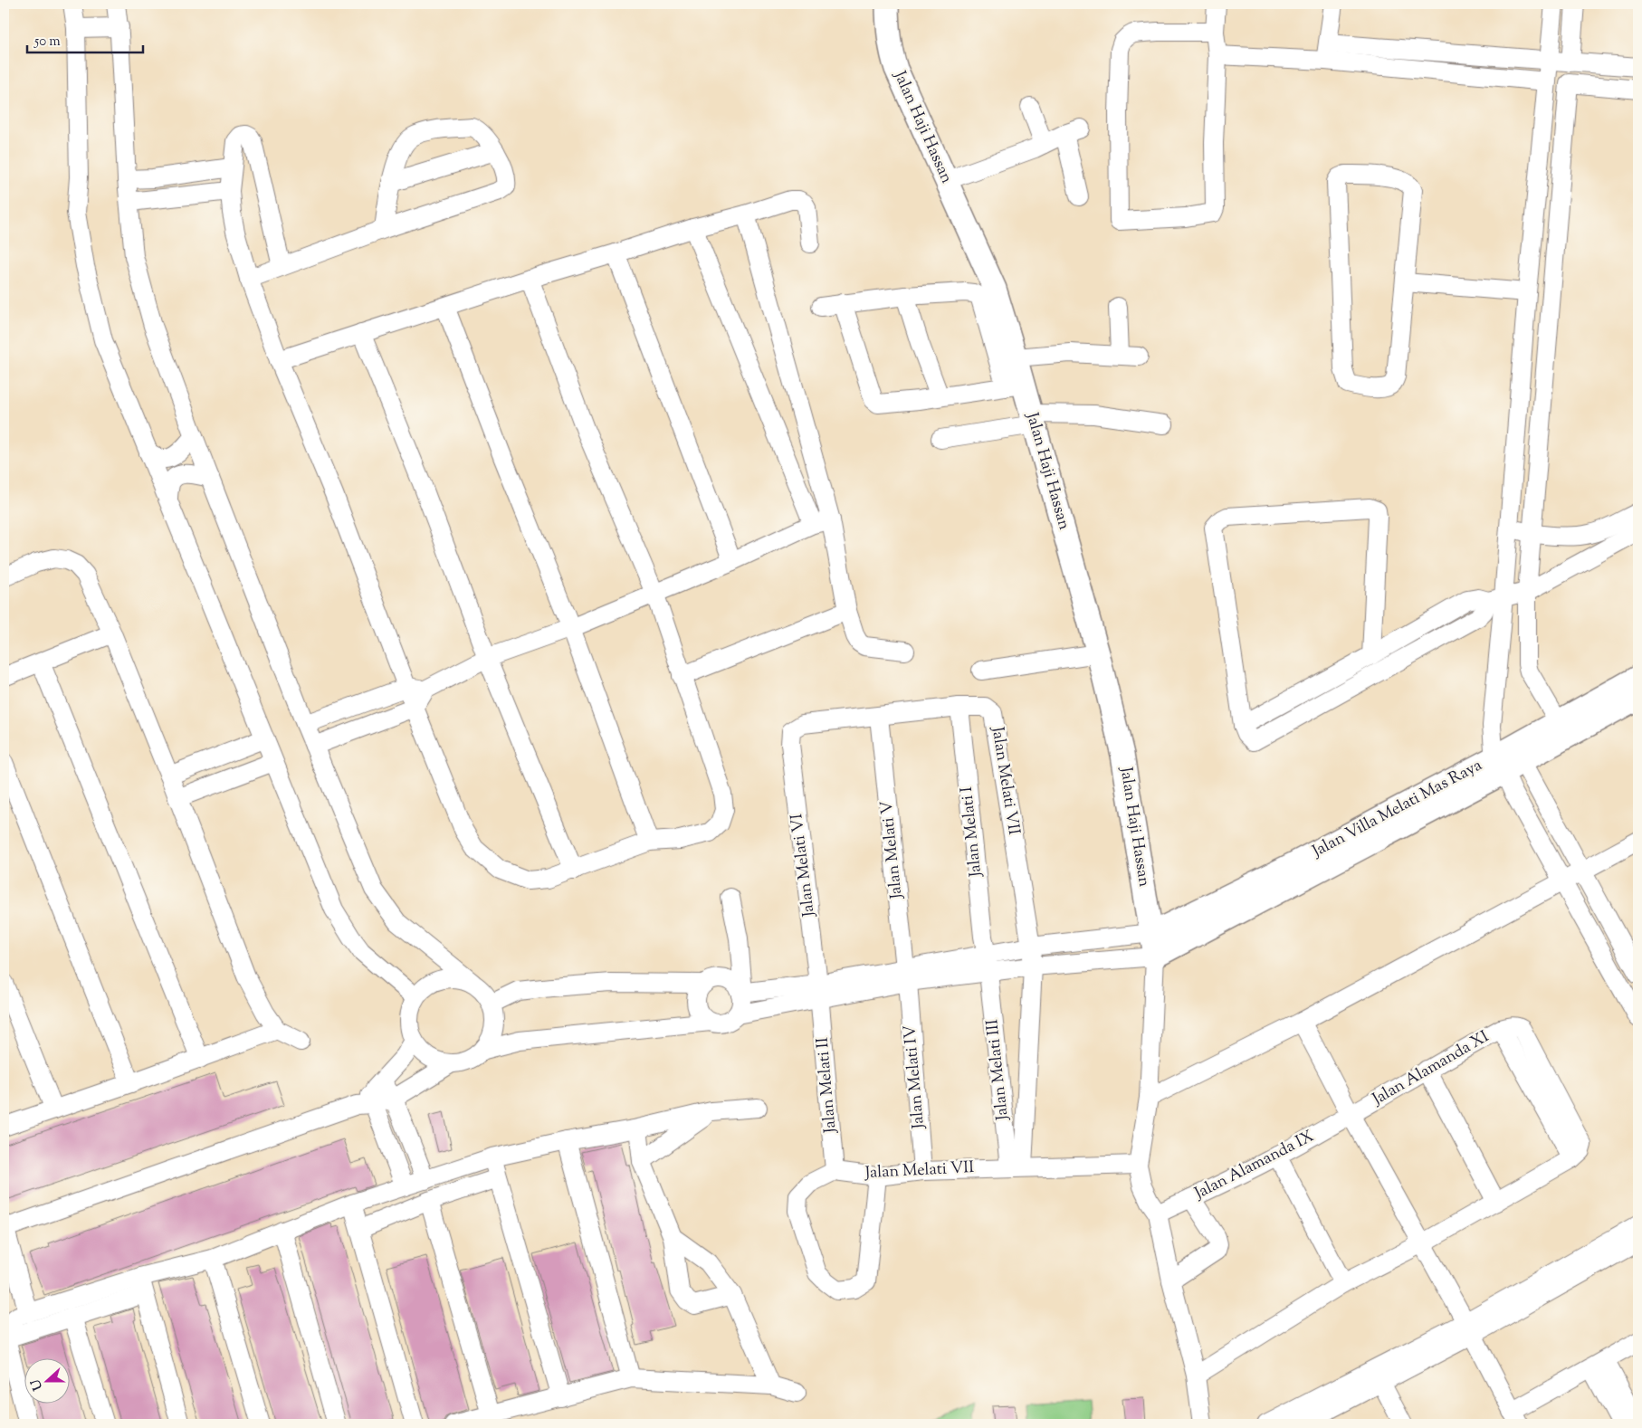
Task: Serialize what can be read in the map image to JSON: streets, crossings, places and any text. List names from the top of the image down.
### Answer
{
  "streets": {
    "street": [
      "Jalan Haji Hassan",
      "Jalan Melati VII",
      "Jalan Villa Melati Mas Raya",
      "Jalan Melati I",
      "Jalan Melati V",
      "Jalan Melati VI",
      "Jalan Alamanda XI",
      "Jalan Melati III",
      "Jalan Melati IV",
      "Jalan Melati II",
      "Jalan Alamanda IX"
    ]
  },
  "crossings": [
    ["Jalan Haji Hassan", "Jalan Villa Melati Mas Raya"],
    ["Jalan Melati VII", "Jalan Melati I"],
    ["Jalan Melati VII", "Jalan Melati V"],
    ["Jalan Melati VII", "Jalan Melati VI"],
    ["Jalan Melati VII", "Jalan Melati III"],
    ["Jalan Melati VII", "Jalan Melati IV"],
    ["Jalan Melati VII", "Jalan Melati II"],
    ["Jalan Melati I", "Jalan Melati III"],
    ["Jalan Melati V", "Jalan Melati IV"],
    ["Jalan Melati VI", "Jalan Melati II"],
    ["Jalan Alamanda XI", "Jalan Alamanda IX"]
  ],
  "scale_bar": "50 m",
  "north": "left"
}
